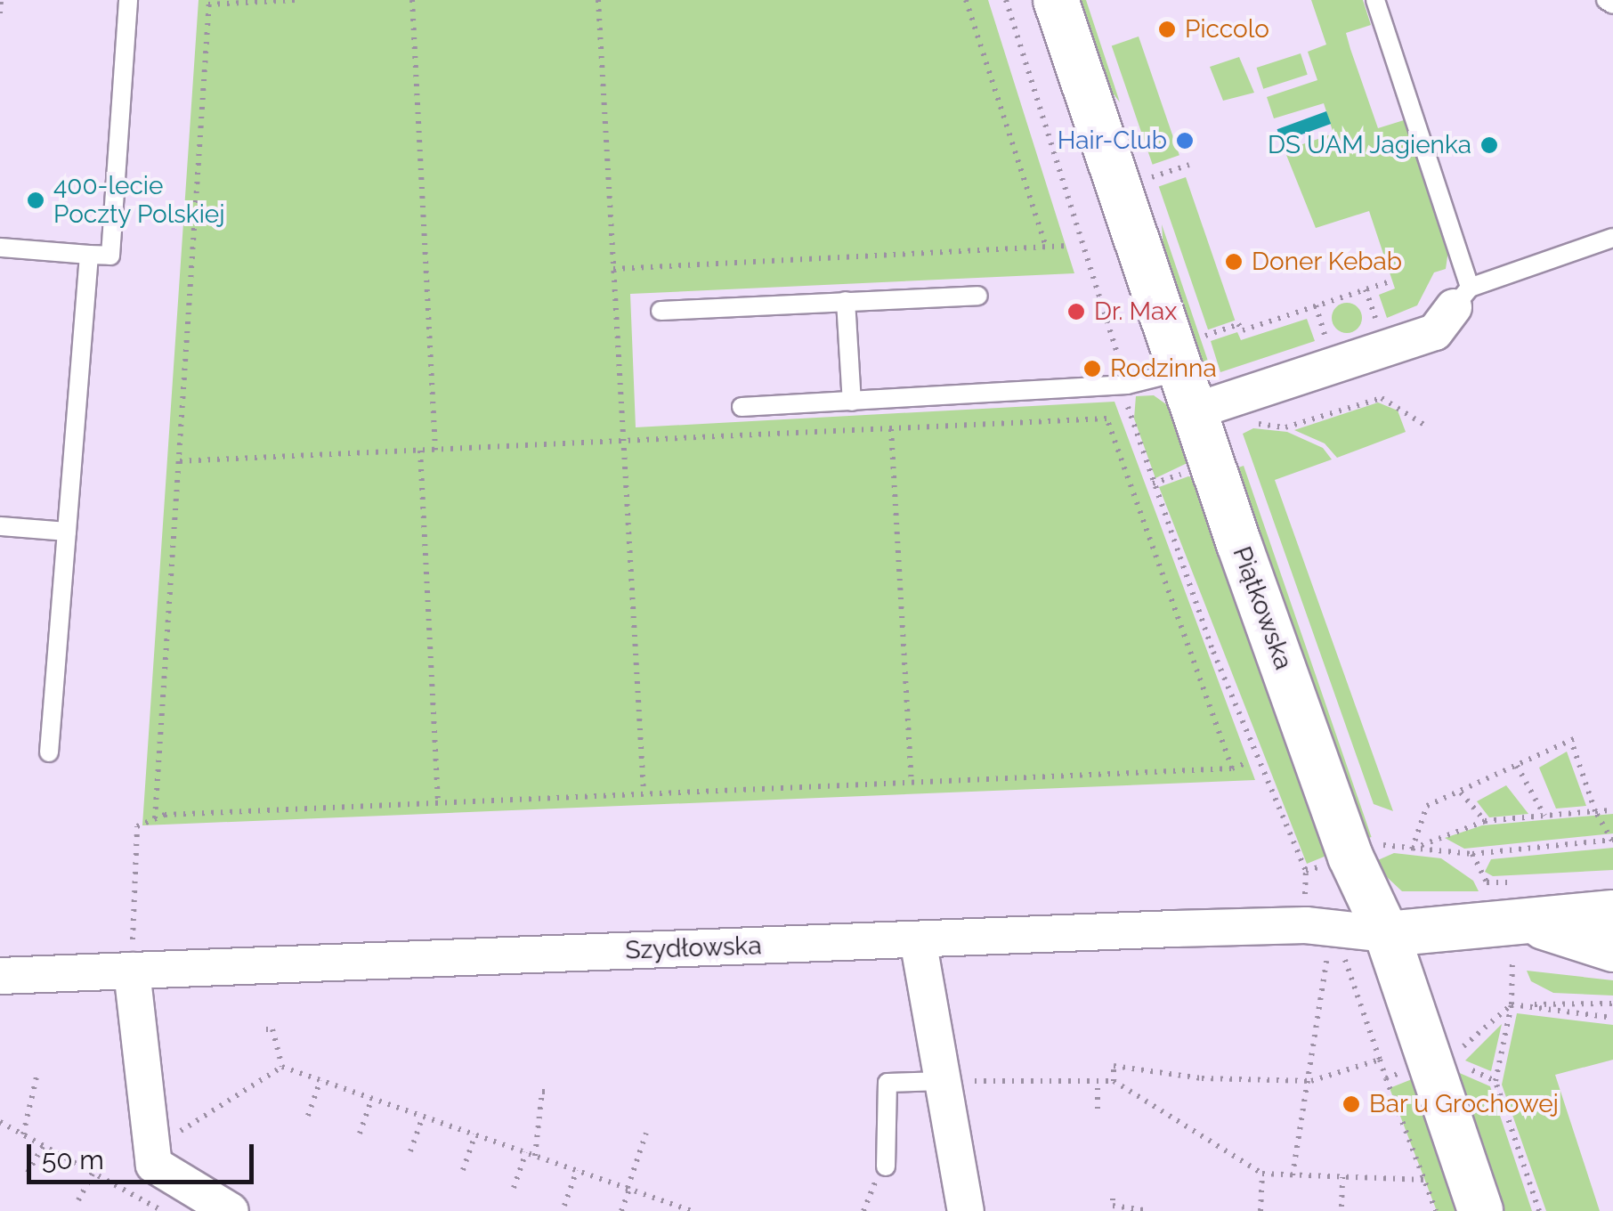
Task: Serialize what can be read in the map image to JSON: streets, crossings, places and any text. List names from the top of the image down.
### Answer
{
  "streets": {
    "street": ["Piątkowska", "Szydłowska"]
  },
  "crossings": [
    ["Piątkowska", "Szydłowska"]
  ],
  "places": [
    "Piccolo",
    "Hair-Club",
    "DS UAM Jagienka",
    "400-lecie Poczty Polskiej",
    "Doner Kebab",
    "Dr. Max",
    "Rodzinna",
    "Bar u Grochowej"
  ],
  "scale_bar": "50 m"
}
